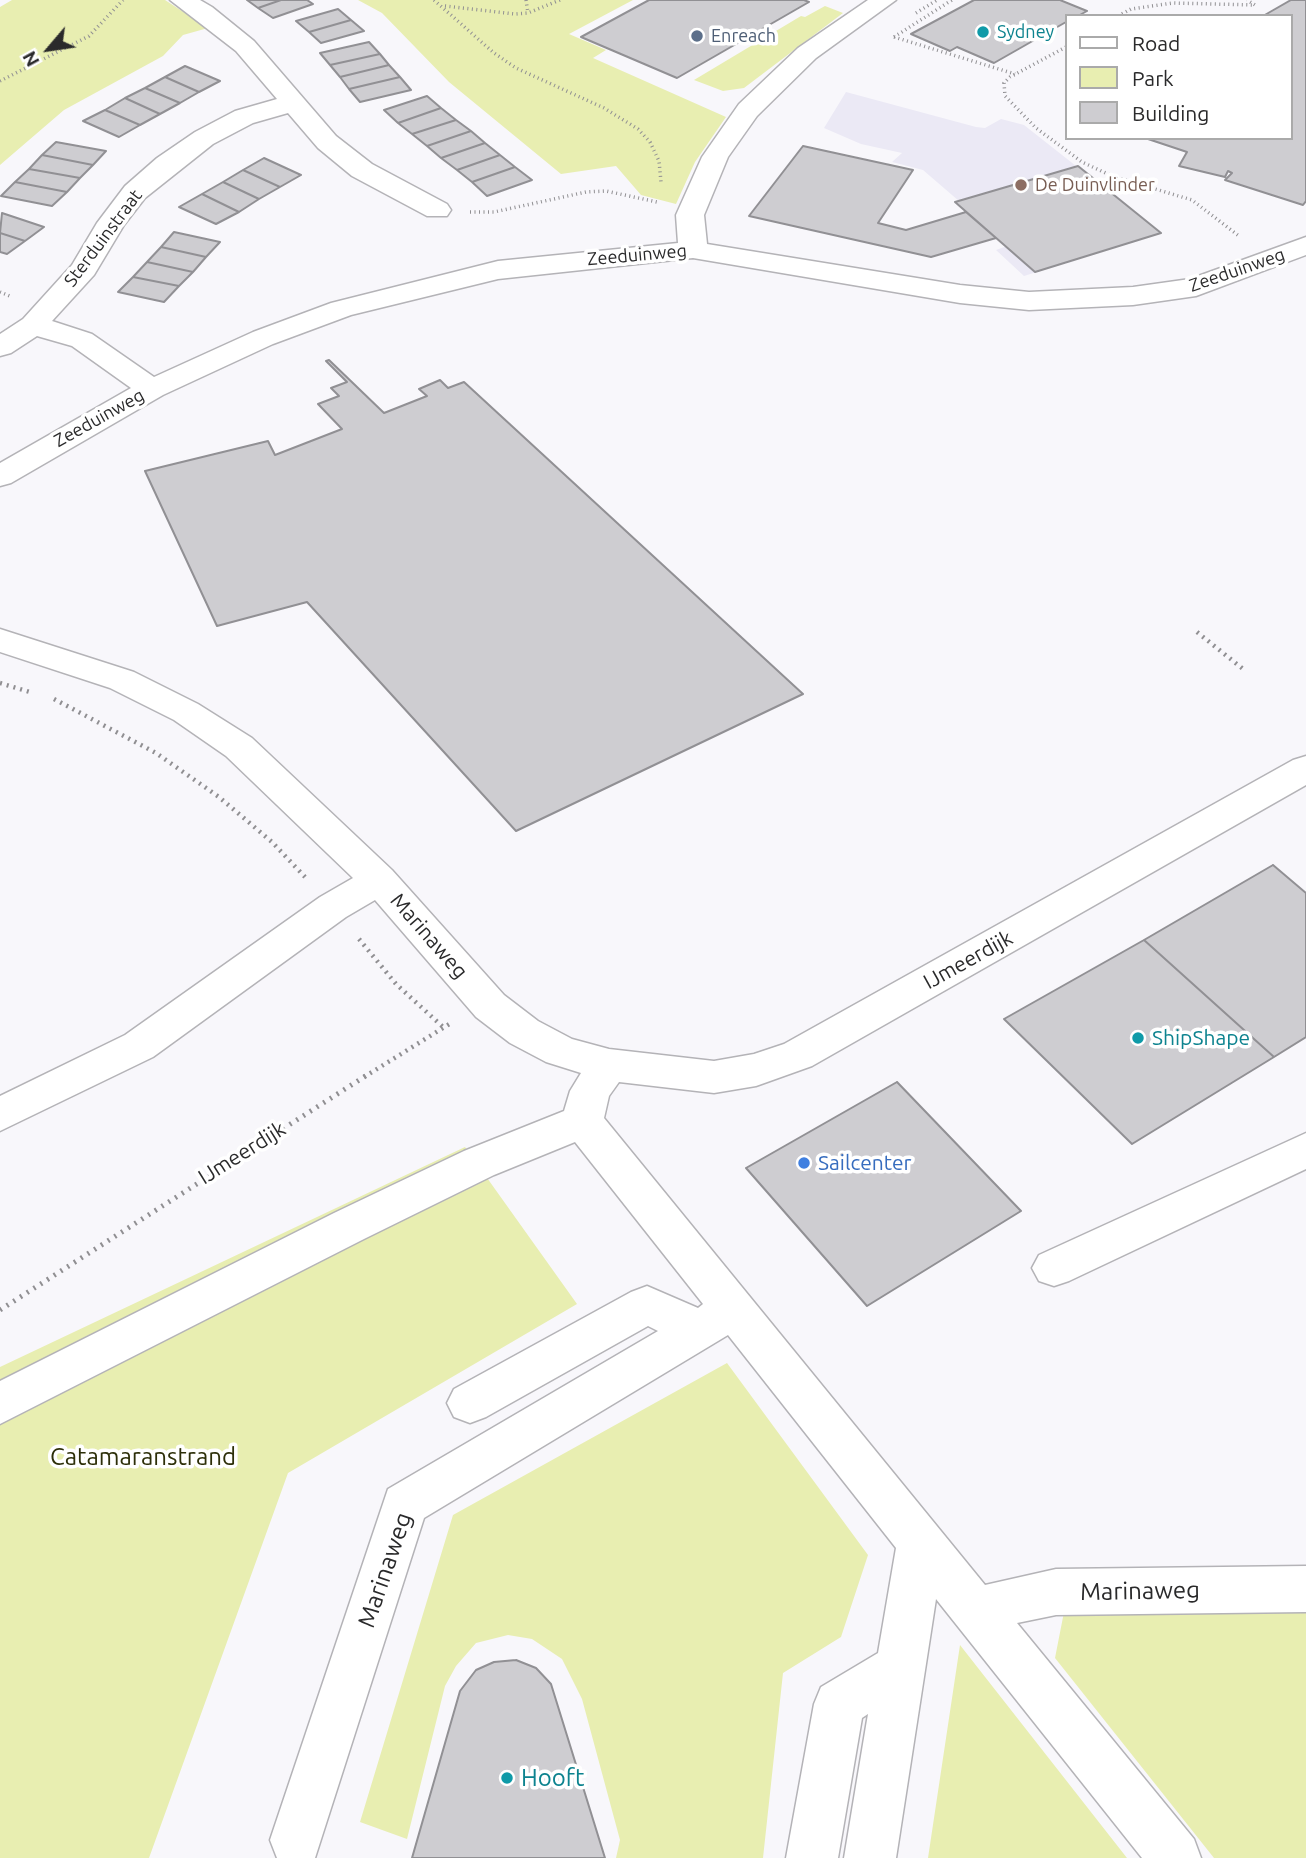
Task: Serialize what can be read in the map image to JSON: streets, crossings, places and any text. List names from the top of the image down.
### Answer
{
  "streets": {
    "street": [
      "Sterduinstraat",
      "Zeeduinweg",
      "Marinaweg",
      "IJmeerdijk"
    ]
  },
  "crossings": [
    ["Marinaweg", "IJmeerdijk"]
  ],
  "parks": ["Catamaranstrand"],
  "places": [
    "Sydney",
    "Enreach",
    "De Duinvlinder",
    "ShipShape",
    "Sailcenter",
    "Hooft"
  ],
  "legend": ["Road", "Park", "Building"],
  "north": "bottom left"
}
